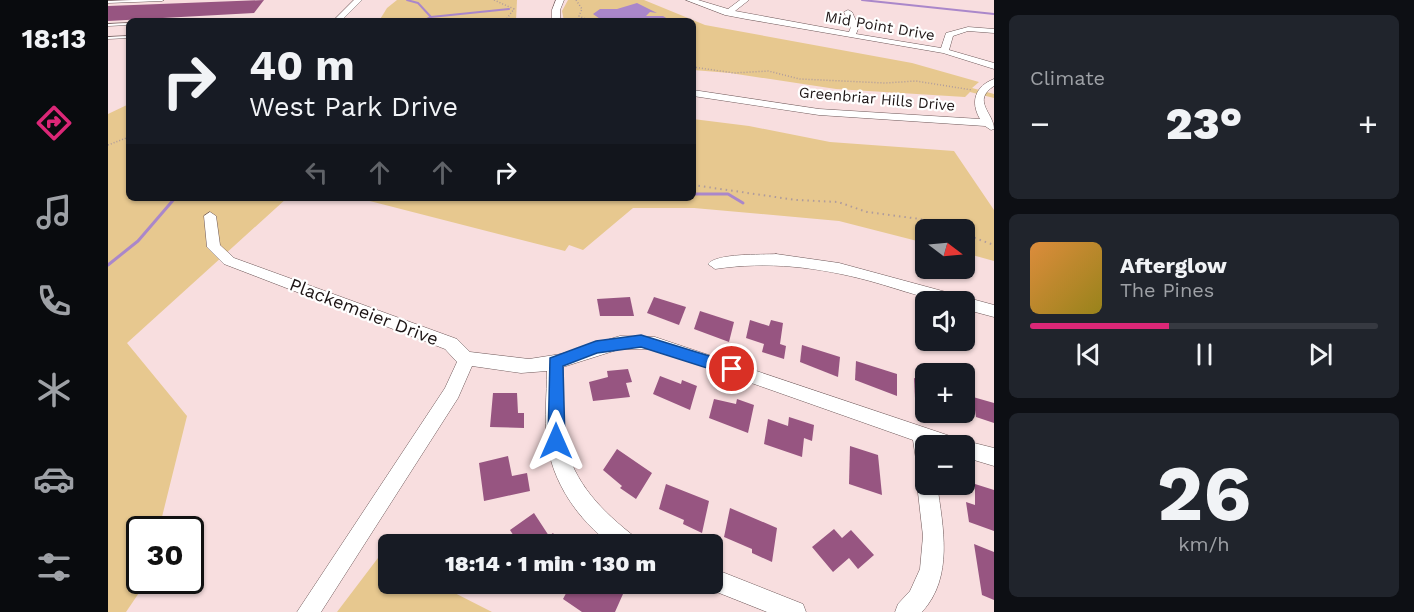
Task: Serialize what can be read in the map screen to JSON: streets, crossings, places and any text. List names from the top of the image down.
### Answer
{
  "streets": {
    "street": ["Mid Point Drive", "Greenbriar Hills Drive", "Plackemeier Drive"]
  },
  "north": "right",
  "page": {
    "tabs": "18:13",
    "tile": [
      "Climate",
      ["26", "km/h"]
    ],
    "turn": ["40 m", "West Park Drive"],
    "heat": ["−", "23°", "+"],
    "map_buttons": ["+", "−"],
    "song": ["Afterglow", "The Pines"],
    "limit": "30",
    "trip": "18:14 · 1 min · 130 m"
  }
}
